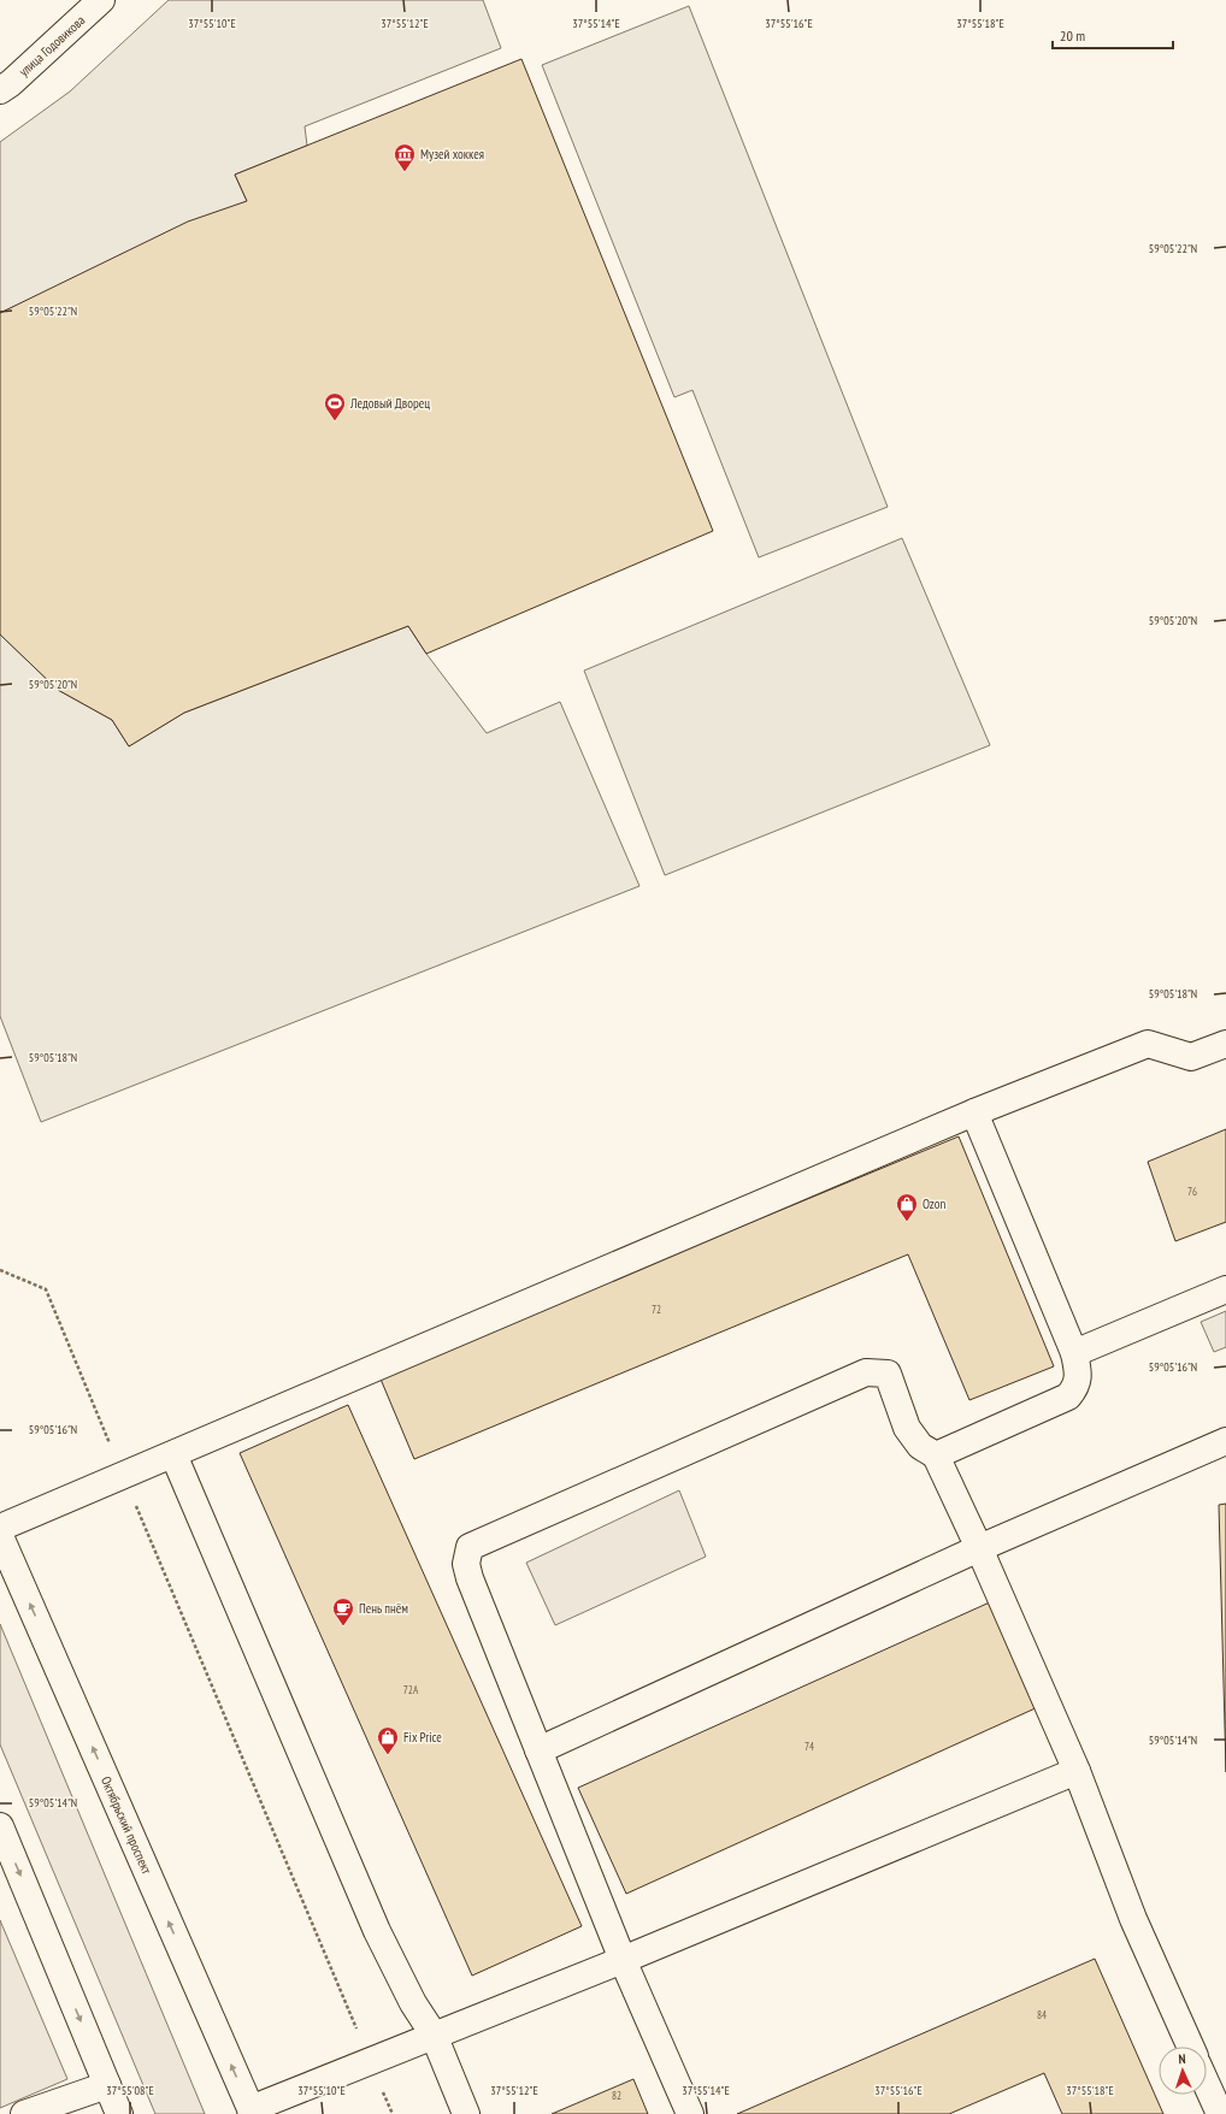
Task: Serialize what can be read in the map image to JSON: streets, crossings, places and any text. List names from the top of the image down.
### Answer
{
  "streets": {
    "main road": ["улица Годовикова", "Октябрьский проспект"]
  },
  "places": {
    "museum": ["Музей хоккея"],
    "sports": ["Ледовый Дворец"],
    "shop": ["Ozon", "Fix Price"],
    "cafe": ["Пень пнём"]
  },
  "house_numbers": [
    "76",
    "72",
    "72А",
    "74",
    "84",
    "82"
  ],
  "scale_bar": "20 m",
  "north": "top",
  "coordinates": [
    "37°55'10\"E",
    "37°55'12\"E",
    "37°55'14\"E",
    "37°55'16\"E",
    "37°55'18\"E",
    "59°05'22\"N",
    "59°05'20\"N",
    "59°05'18\"N",
    "59°05'16\"N",
    "59°05'14\"N",
    "37°55'08\"E"
  ]
}
